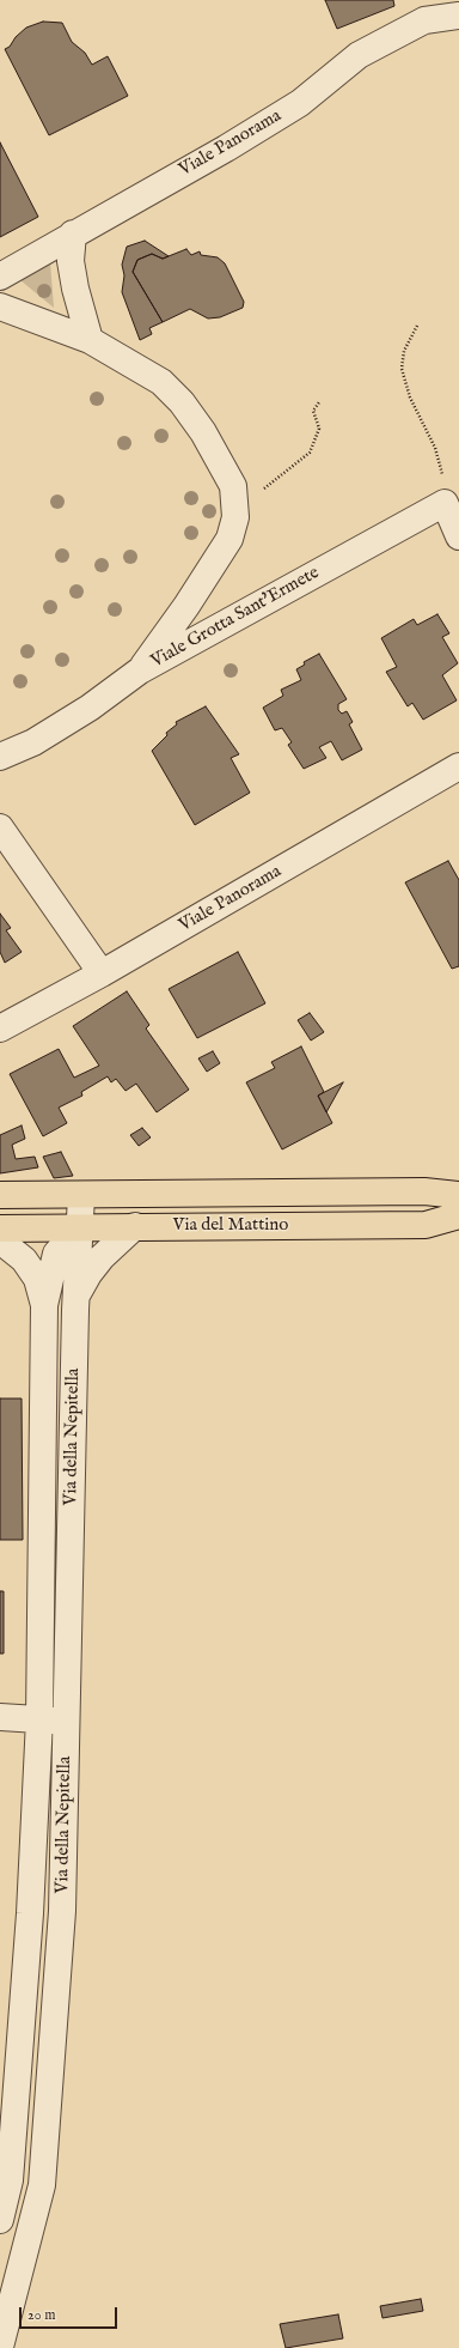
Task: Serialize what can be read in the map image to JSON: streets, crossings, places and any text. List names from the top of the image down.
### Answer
{
  "streets": {
    "main road": ["Via del Mattino"],
    "street": ["Viale Panorama", "Viale Grotta Sant'Ermete", "Via della Nepitella"]
  },
  "crossings": [
    ["Via del Mattino", "Via della Nepitella"]
  ],
  "scale_bar": "20 m"
}
